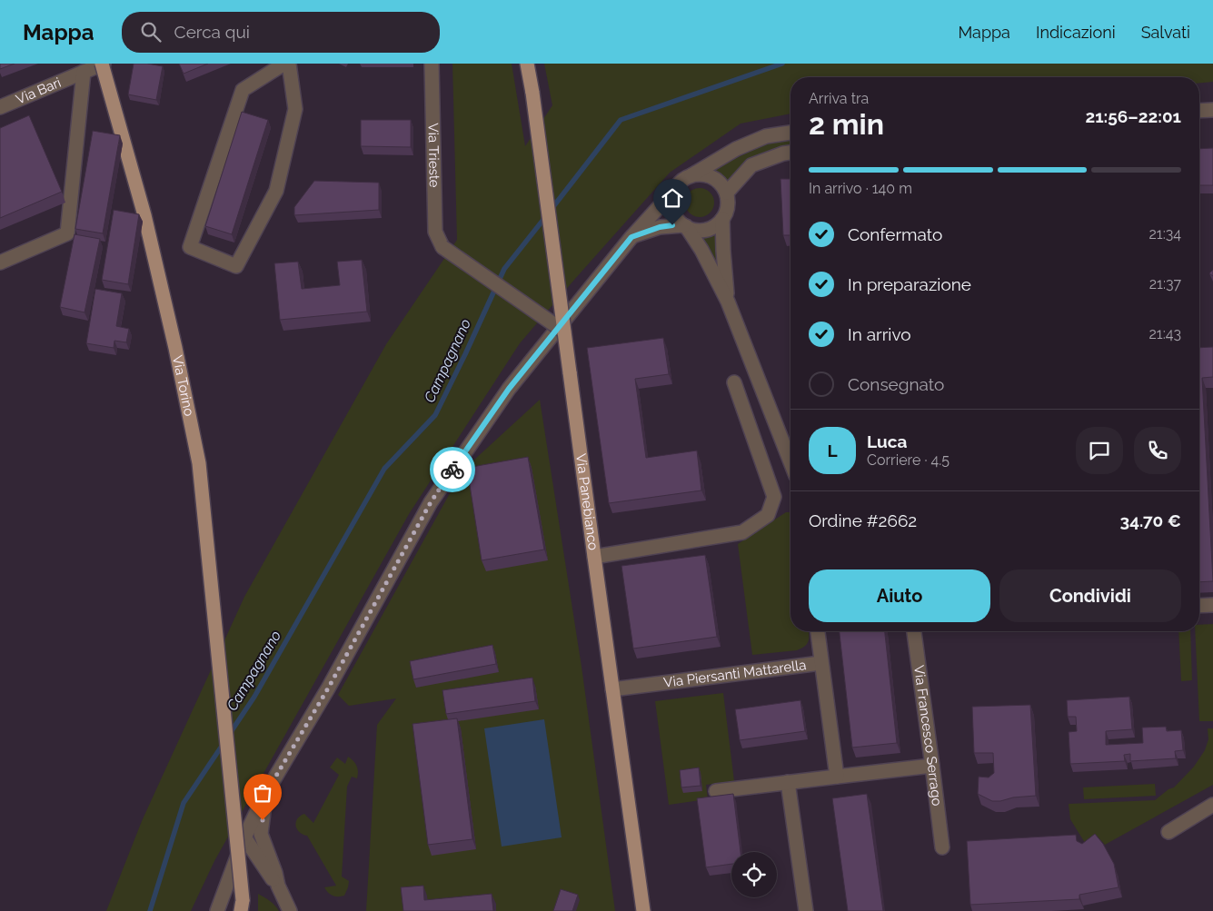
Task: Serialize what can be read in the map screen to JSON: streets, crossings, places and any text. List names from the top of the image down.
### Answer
{
  "streets": {
    "main road": ["Via Torino", "Via Panebianco"],
    "street": [
      "Via Bari",
      "Via Trieste",
      "Via Piersanti Mattarella",
      "Via Francesco Serrago"
    ]
  },
  "crossings": [
    ["Via Bari", "Via Torino"],
    ["Via Trieste", "Via Panebianco"],
    ["Via Panebianco", "Via Piersanti Mattarella"]
  ],
  "water": ["Campagnano"],
  "page": {
    "header": "Mappa",
    "search": "Cerca qui",
    "nav": ["Mappa", "Indicazioni", "Salvati"],
    "heading": ["2 min", "Arriva tra", "21:56–22:01"],
    "panel": [
      "Luca",
      "Corriere · 4.5",
      "Ordine #2662",
      "34.70 €"
    ],
    "bar": "In arrivo · 140 m",
    "list": [
      ["Confermato", "21:34"],
      ["In preparazione", "21:37"],
      ["In arrivo", "21:43"],
      "Consegnato"
    ],
    "round": "L",
    "buttons": ["Aiuto", "Condividi"]
  }
}
